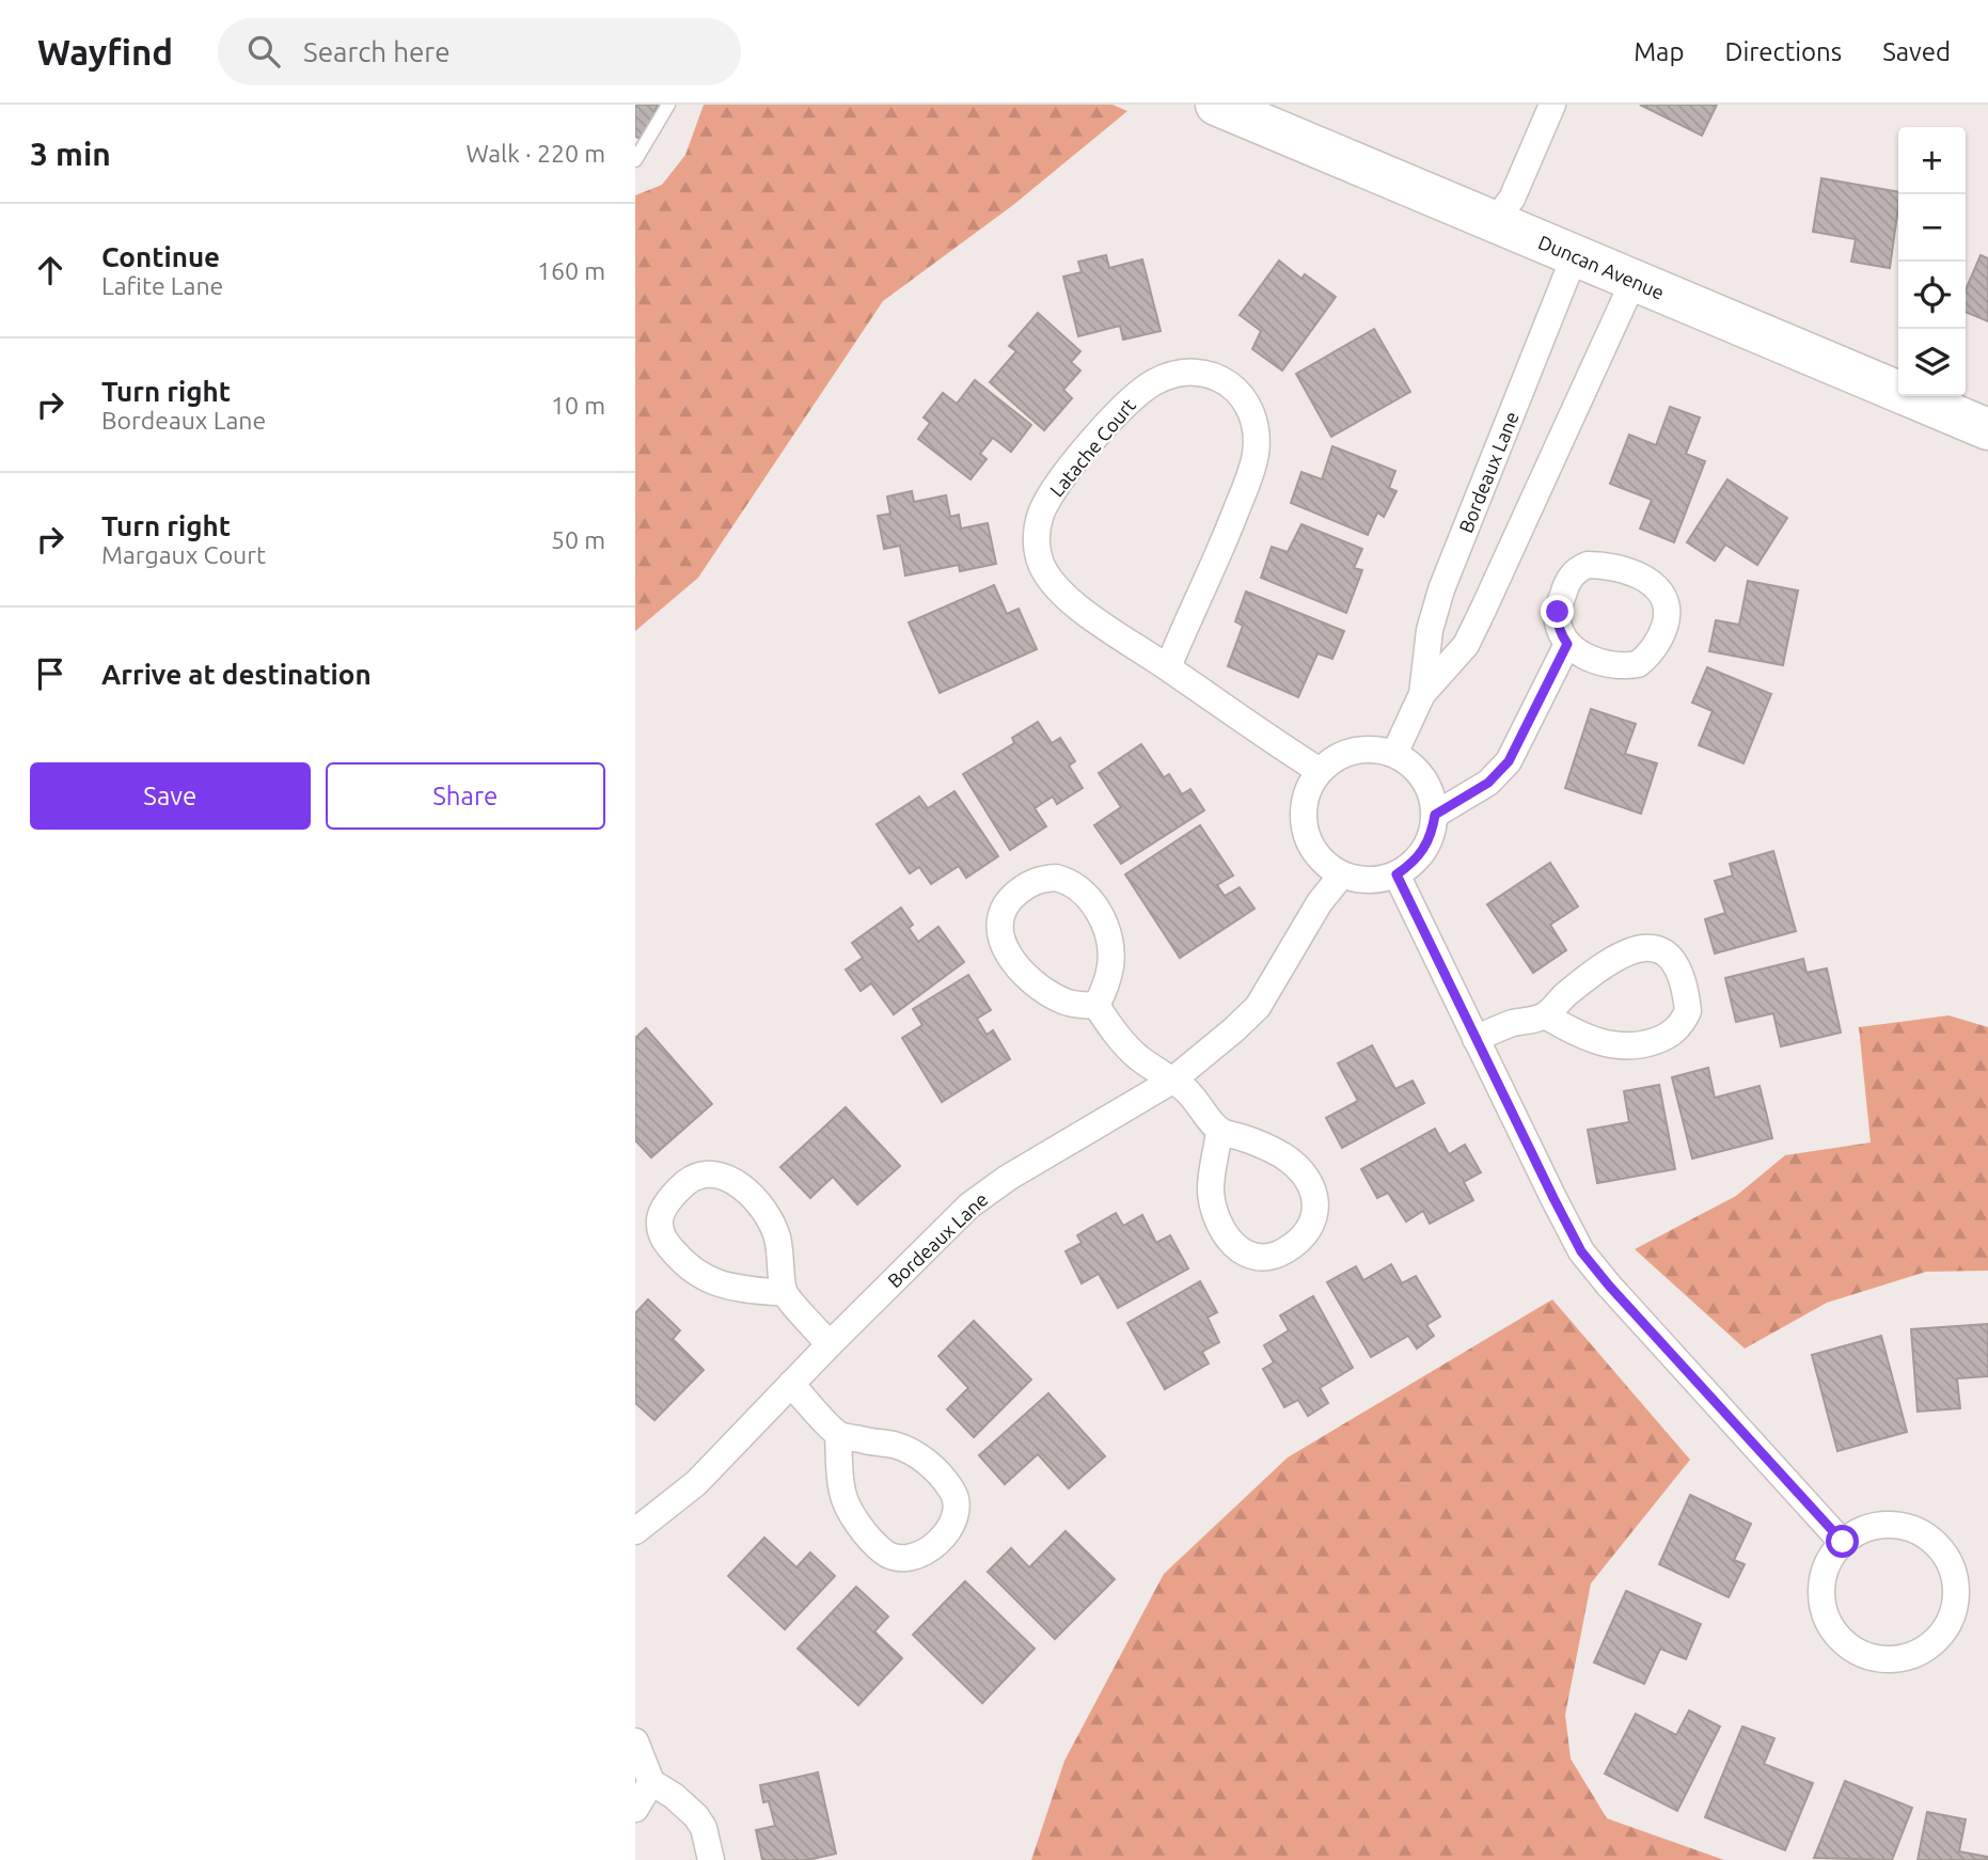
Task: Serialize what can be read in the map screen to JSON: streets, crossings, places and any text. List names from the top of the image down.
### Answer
{
  "streets": {
    "main road": ["Duncan Avenue"],
    "street": ["Latache Court", "Bordeaux Lane"]
  },
  "crossings": [
    ["Duncan Avenue", "Bordeaux Lane"],
    ["Latache Court", "Bordeaux Lane"]
  ],
  "page": {
    "header": "Wayfind",
    "search": "Search here",
    "nav": ["Map", "Directions", "Saved"],
    "heading": ["3 min", "Walk · 220 m"],
    "map_buttons": ["+", "−"],
    "list": [
      ["Continue", "Lafite Lane", "160 m"],
      ["Turn right", "Bordeaux Lane", "10 m"],
      ["Turn right", "Margaux Court", "50 m"],
      "Arrive at destination"
    ],
    "buttons": ["Save", "Share"]
  }
}
